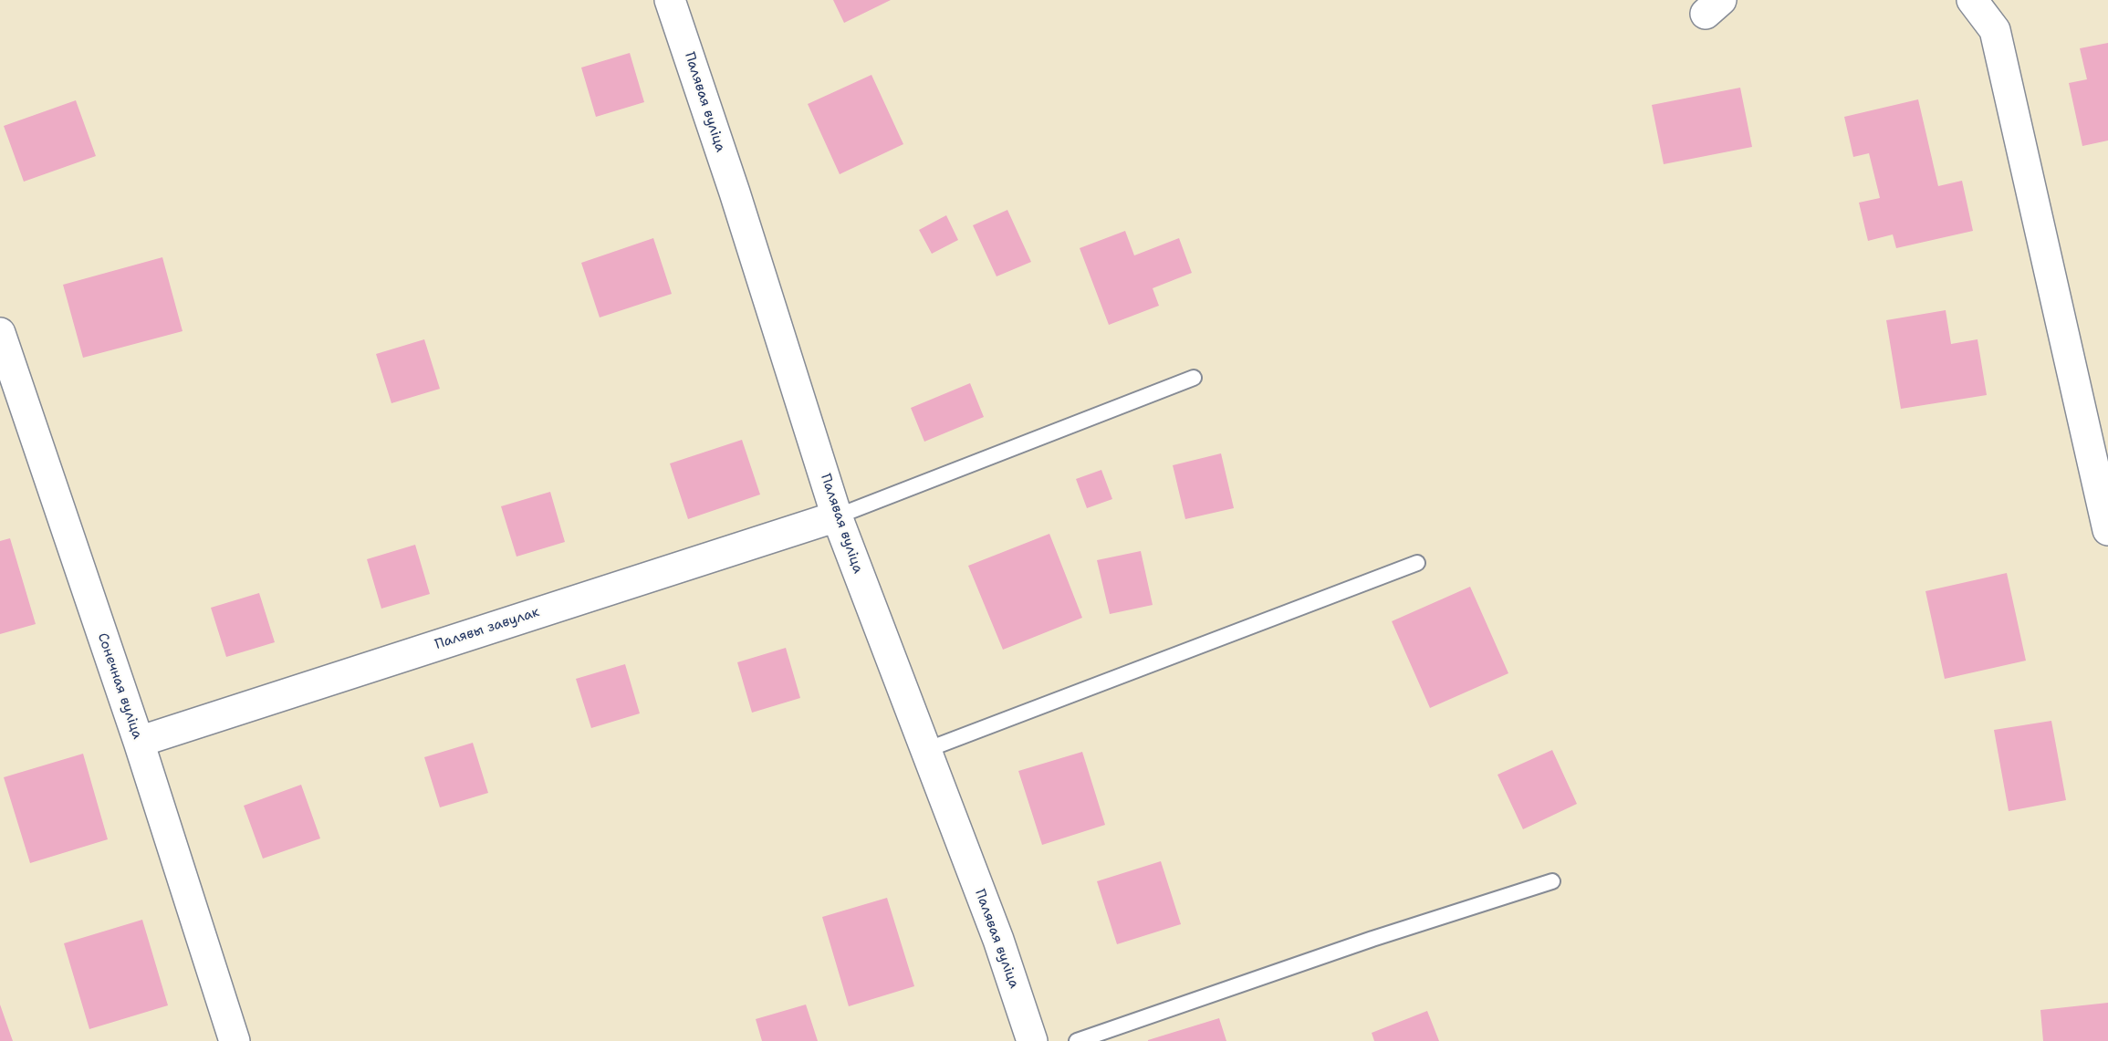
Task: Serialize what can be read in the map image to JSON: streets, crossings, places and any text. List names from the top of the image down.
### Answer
{
  "streets": {
    "street": ["Палявая вуліца", "Палявы завулак", "Сонечная вуліца"]
  },
  "crossings": [
    ["Палявая вуліца", "Палявы завулак"],
    ["Палявы завулак", "Сонечная вуліца"]
  ]
}
